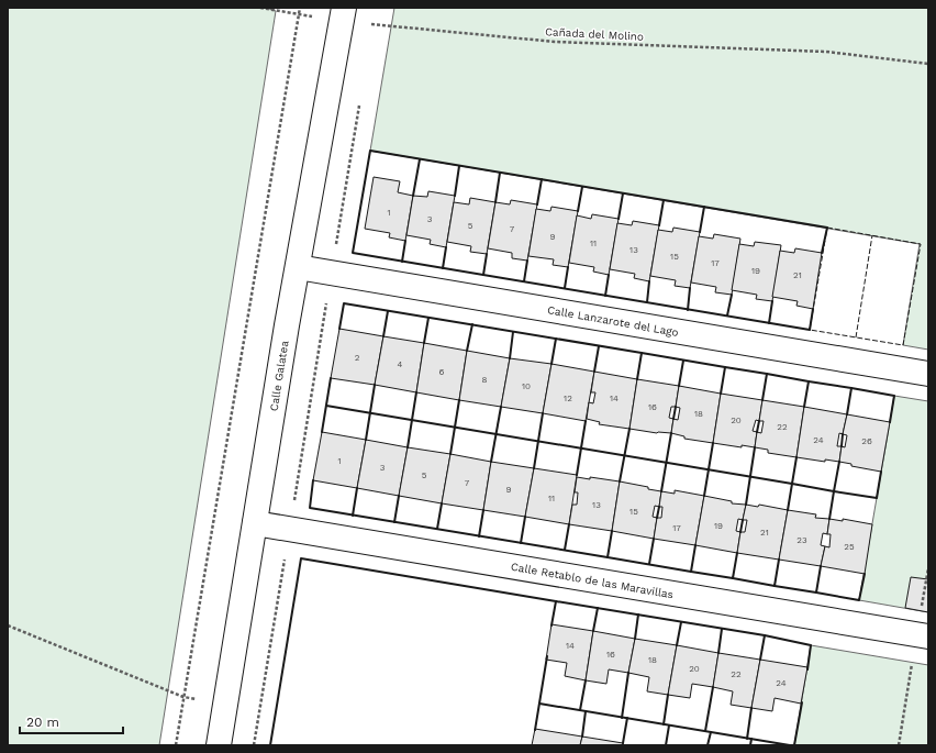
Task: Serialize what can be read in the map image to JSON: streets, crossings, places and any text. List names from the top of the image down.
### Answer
{
  "streets": {
    "street": ["Calle Lanzarote del Lago", "Calle Galatea", "Calle Retablo de las Maravillas"],
    "path": ["Cañada del Molino"]
  },
  "crossings": [
    ["Cañada del Molino", "Calle Galatea"],
    ["Calle Lanzarote del Lago", "Calle Galatea"],
    ["Calle Galatea", "Calle Retablo de las Maravillas"]
  ],
  "house_numbers": [
    "1",
    "3",
    "5",
    "7",
    "9",
    "11",
    "13",
    "15",
    "17",
    "19",
    "21",
    "2",
    "4",
    "6",
    "8",
    "10",
    "12",
    "14",
    "16",
    "18",
    "20",
    "22",
    "24",
    "26",
    "1",
    "3",
    "5",
    "7",
    "9",
    "11",
    "13",
    "15",
    "19",
    "17",
    "21",
    "23",
    "25",
    "14",
    "16",
    "18",
    "20",
    "22",
    "24"
  ],
  "scale_bar": "20 m"
}
